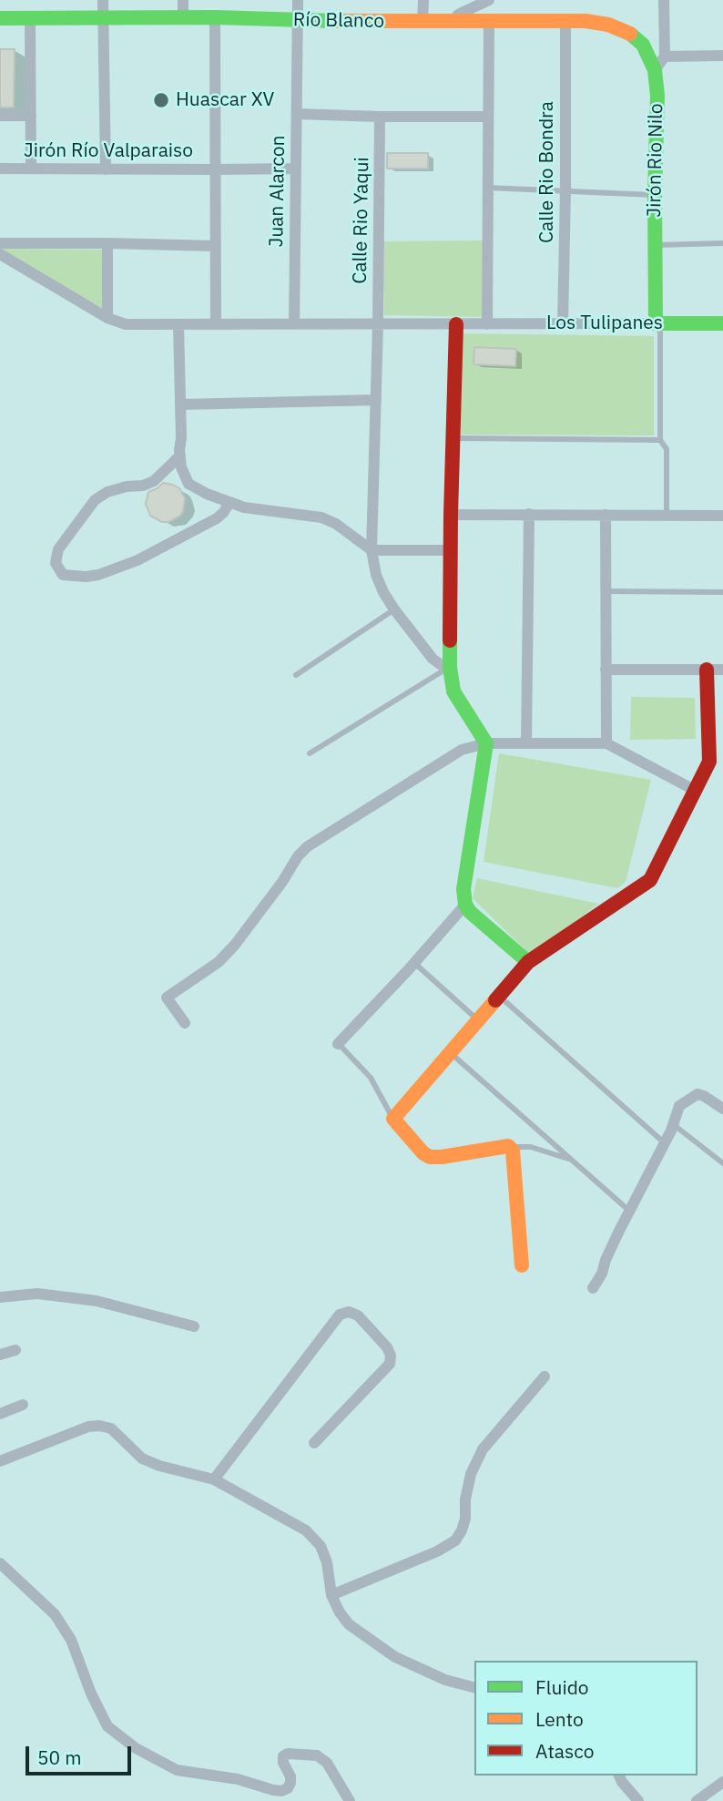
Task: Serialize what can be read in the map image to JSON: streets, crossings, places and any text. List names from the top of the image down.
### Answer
{
  "streets": {
    "street": [
      "Río Blanco",
      "Jirón Río Valparaiso",
      "Jirón Rio Nilo",
      "Calle Rio Bondra",
      "Juan Alarcon",
      "Calle Rio Yaqui",
      "Los Tulipanes"
    ]
  },
  "crossings": [
    ["Río Blanco", "Jirón Rio Nilo"],
    ["Río Blanco", "Calle Rio Bondra"],
    ["Río Blanco", "Juan Alarcon"],
    ["Jirón Río Valparaiso", "Juan Alarcon"],
    ["Jirón Rio Nilo", "Los Tulipanes"],
    ["Calle Rio Bondra", "Los Tulipanes"],
    ["Juan Alarcon", "Los Tulipanes"],
    ["Calle Rio Yaqui", "Los Tulipanes"]
  ],
  "places": ["Huascar XV"],
  "legend": ["Fluido", "Lento", "Atasco"],
  "scale_bar": "50 m"
}
